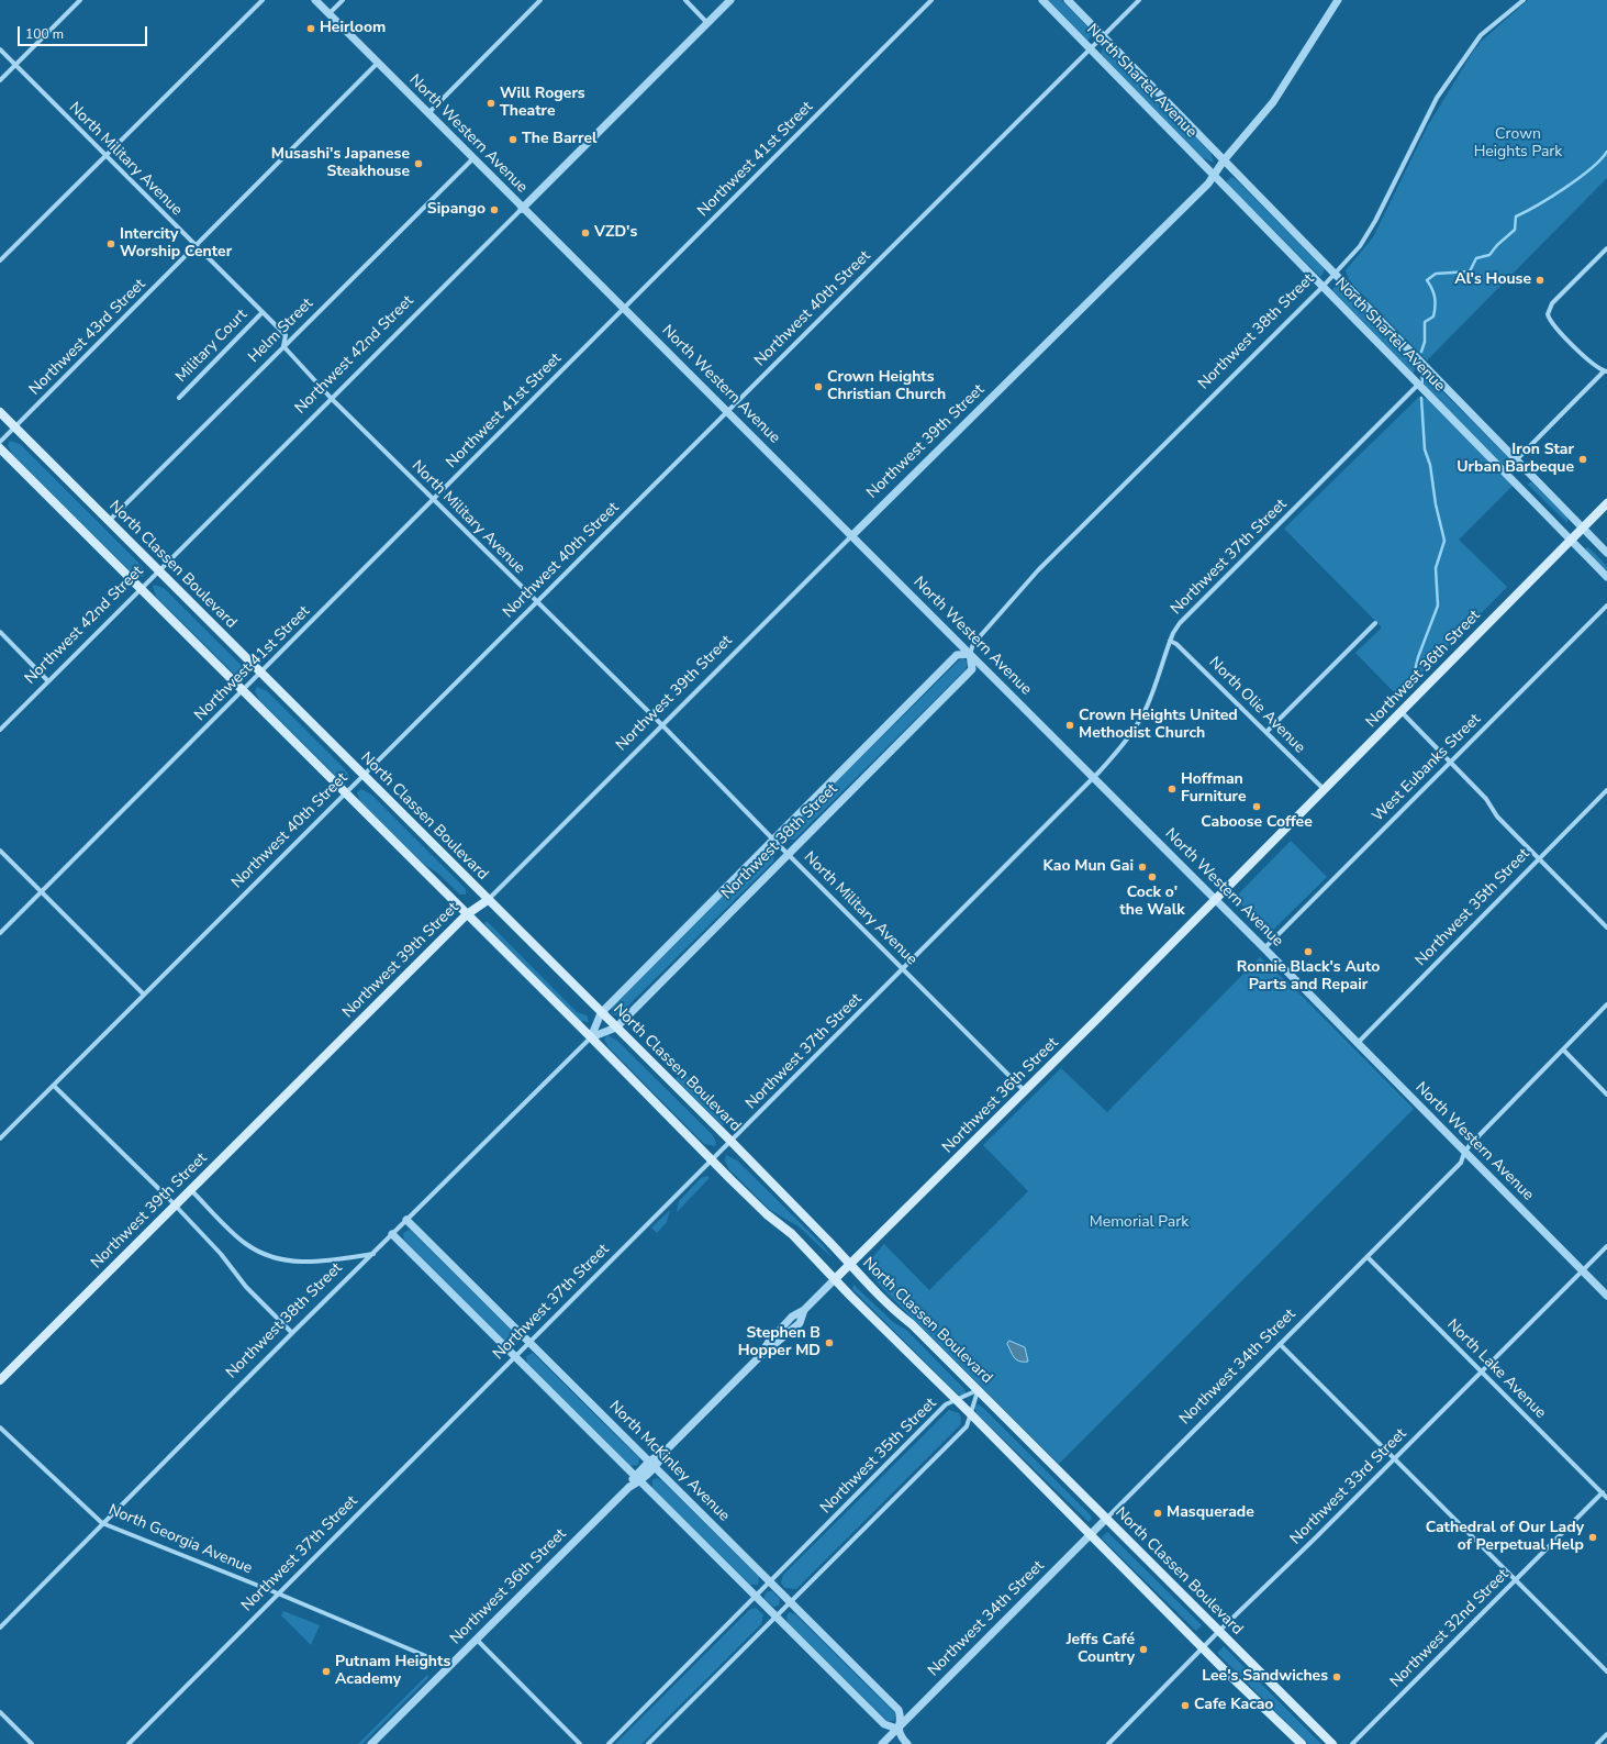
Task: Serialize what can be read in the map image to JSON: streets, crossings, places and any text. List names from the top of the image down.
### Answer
{
  "streets": {
    "main road": ["Northwest 39th Street", "North Classen Boulevard", "Northwest 36th Street"],
    "street": [
      "North Shartel Avenue",
      "North Western Avenue",
      "North Military Avenue",
      "Northwest 41st Street",
      "Northwest 40th Street",
      "Helm Street",
      "Northwest 38th Street",
      "Northwest 43rd Street",
      "Military Court",
      "Northwest 42nd Street",
      "Northwest 37th Street",
      "North Olie Avenue",
      "West Eubanks Street",
      "Northwest 35th Street",
      "Northwest 34th Street",
      "North Lake Avenue",
      "North McKinley Avenue",
      "Northwest 33rd Street",
      "North Georgia Avenue",
      "Northwest 32nd Street"
    ]
  },
  "crossings": [
    ["North Shartel Avenue", "Northwest 40th Street"],
    ["North Shartel Avenue", "Northwest 38th Street"],
    ["North Shartel Avenue", "Northwest 39th Street"],
    ["North Shartel Avenue", "Northwest 37th Street"],
    ["North Shartel Avenue", "Northwest 36th Street"],
    ["North Western Avenue", "Northwest 41st Street"],
    ["North Western Avenue", "Northwest 40th Street"],
    ["North Western Avenue", "Helm Street"],
    ["North Western Avenue", "Northwest 38th Street"],
    ["North Western Avenue", "Northwest 43rd Street"],
    ["North Western Avenue", "Northwest 42nd Street"],
    ["North Western Avenue", "Northwest 39th Street"],
    ["North Western Avenue", "Northwest 37th Street"],
    ["North Western Avenue", "Northwest 36th Street"],
    ["North Western Avenue", "West Eubanks Street"],
    ["North Western Avenue", "Northwest 35th Street"],
    ["North Western Avenue", "Northwest 34th Street"],
    ["North Western Avenue", "Northwest 33rd Street"],
    ["North Military Avenue", "Northwest 41st Street"],
    ["North Military Avenue", "Northwest 40th Street"],
    ["North Military Avenue", "Helm Street"],
    ["North Military Avenue", "Northwest 38th Street"],
    ["North Military Avenue", "Northwest 43rd Street"],
    ["North Military Avenue", "Military Court"],
    ["North Military Avenue", "Northwest 42nd Street"],
    ["North Military Avenue", "Northwest 39th Street"],
    ["North Military Avenue", "Northwest 37th Street"],
    ["North Military Avenue", "Northwest 36th Street"],
    ["Northwest 41st Street", "North Classen Boulevard"],
    ["Northwest 40th Street", "North Classen Boulevard"],
    ["Helm Street", "North Classen Boulevard"],
    ["Northwest 38th Street", "North Classen Boulevard"],
    ["Northwest 38th Street", "North McKinley Avenue"],
    ["Northwest 38th Street", "North Georgia Avenue"],
    ["Northwest 43rd Street", "North Classen Boulevard"],
    ["Northwest 42nd Street", "North Classen Boulevard"],
    ["Northwest 39th Street", "North Classen Boulevard"],
    ["Northwest 37th Street", "North Classen Boulevard"],
    ["Northwest 37th Street", "North Olie Avenue"],
    ["Northwest 37th Street", "North McKinley Avenue"],
    ["Northwest 37th Street", "North Georgia Avenue"],
    ["North Classen Boulevard", "Northwest 36th Street"],
    ["North Classen Boulevard", "Northwest 35th Street"],
    ["North Classen Boulevard", "Northwest 34th Street"],
    ["North Classen Boulevard", "Northwest 33rd Street"],
    ["Northwest 36th Street", "North Olie Avenue"],
    ["Northwest 36th Street", "North McKinley Avenue"],
    ["Northwest 36th Street", "North Georgia Avenue"],
    ["Northwest 35th Street", "North McKinley Avenue"],
    ["Northwest 34th Street", "North Lake Avenue"],
    ["Northwest 34th Street", "North McKinley Avenue"],
    ["North Lake Avenue", "Northwest 33rd Street"],
    ["North Lake Avenue", "Northwest 32nd Street"]
  ],
  "parks": ["Crown Heights Park", "Memorial Park"],
  "places": [
    "Heirloom",
    "Will Rogers Theatre",
    "The Barrel",
    "Musashi's Japanese Steakhouse",
    "Sipango",
    "VZD's",
    "Intercity Worship Center",
    "Al's House",
    "Crown Heights Christian Church",
    "Iron Star Urban Barbeque",
    "Crown Heights United Methodist Church",
    "Hoffman Furniture",
    "Caboose Coffee",
    "Kao Mun Gai",
    "Cock o' the Walk",
    "Ronnie Black's Auto Parts and Repair",
    "Stephen B Hopper MD",
    "Masquerade",
    "Cathedral of Our Lady of Perpetual Help",
    "Jeffs Café Country",
    "Putnam Heights Academy",
    "Lee's Sandwiches",
    "Cafe Kacao"
  ],
  "scale_bar": "100 m"
}
